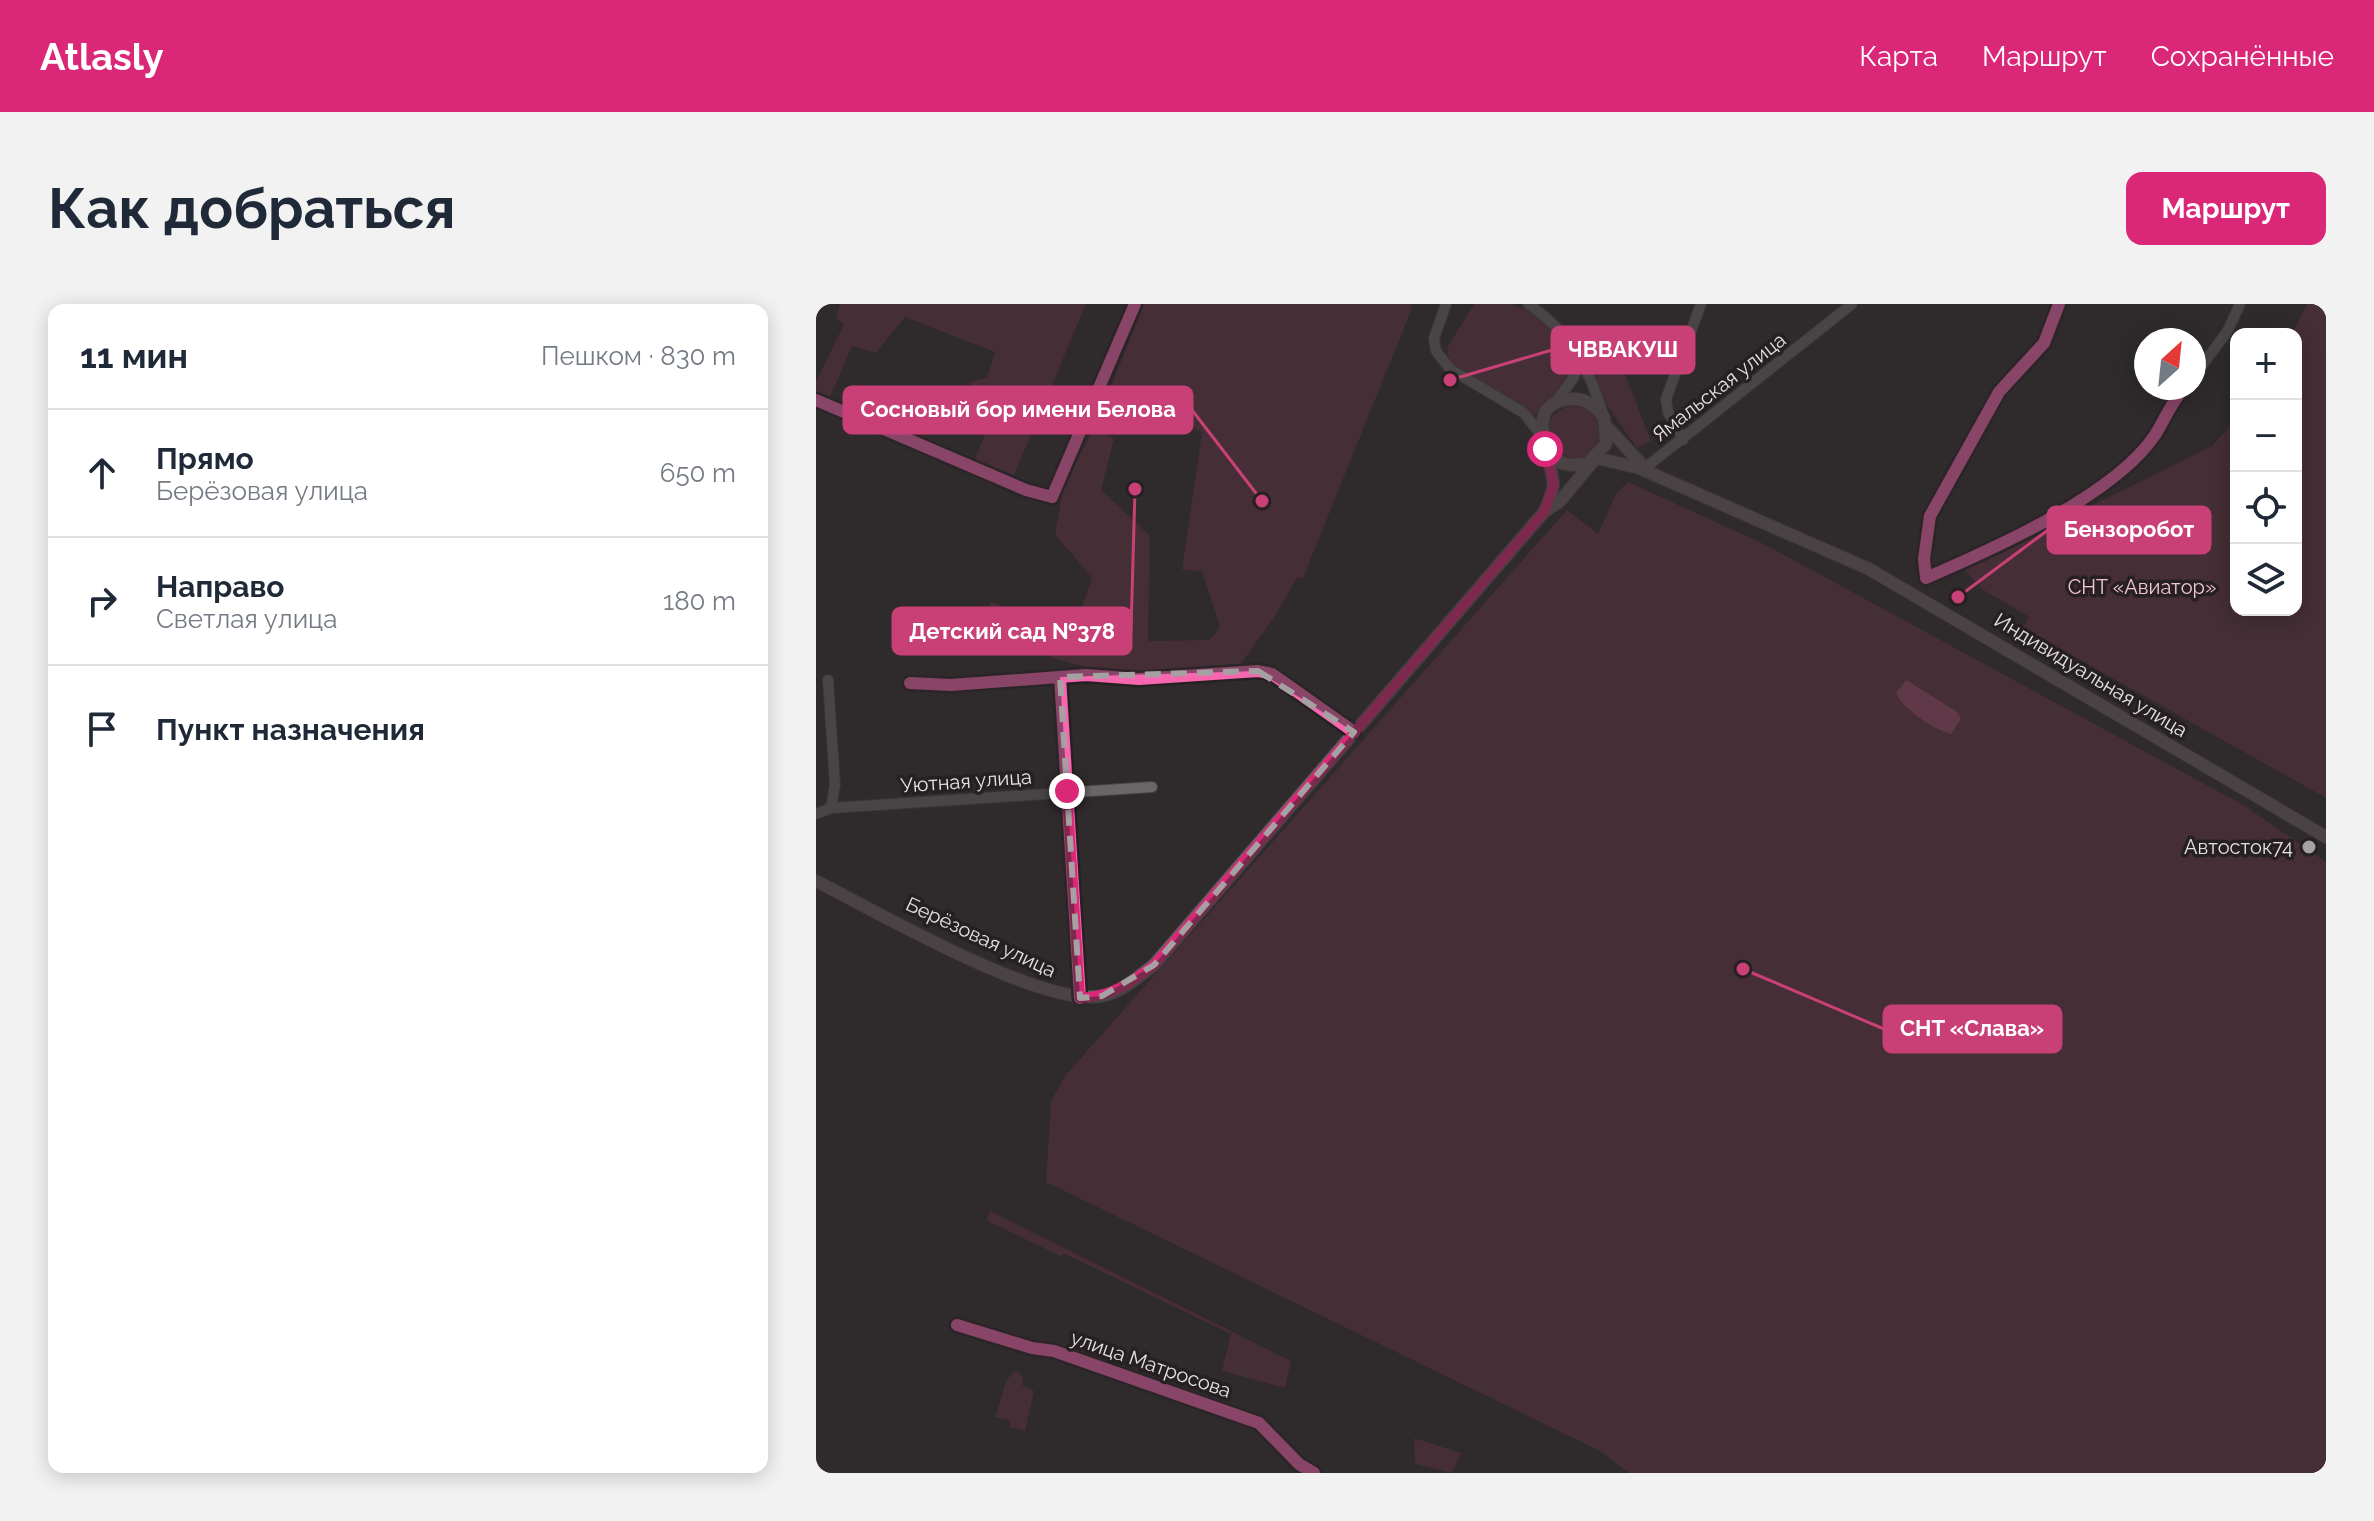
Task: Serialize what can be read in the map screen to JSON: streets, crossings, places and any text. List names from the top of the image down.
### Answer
{
  "streets": {
    "main road": ["Индивидуальная улица", "Берёзовая улица"],
    "street": ["Ямальская улица", "Уютная улица", "улица Матросова"]
  },
  "crossings": [
    ["Ямальская улица", "Индивидуальная улица"],
    ["Индивидуальная улица", "Берёзовая улица"]
  ],
  "parks": ["СНТ «Авиатор»"],
  "places": [
    "ЧВВАКУШ",
    "Детский сад №378",
    "Сосновый бор имени Белова",
    "Бензоробот",
    "Автосток74",
    "СНТ «Слава»"
  ],
  "north": "top right",
  "page": {
    "header": "Atlasly",
    "nav": ["Карта", "Маршрут", "Сохранённые"],
    "buttons": "Маршрут",
    "title": "Как добраться",
    "heading": ["11 мин", "Пешком · 830 m"],
    "map_buttons": ["+", "−"],
    "list": [
      ["Прямо", "Берёзовая улица", "650 m"],
      ["Направо", "Светлая улица", "180 m"],
      "Пункт назначения"
    ]
  }
}
